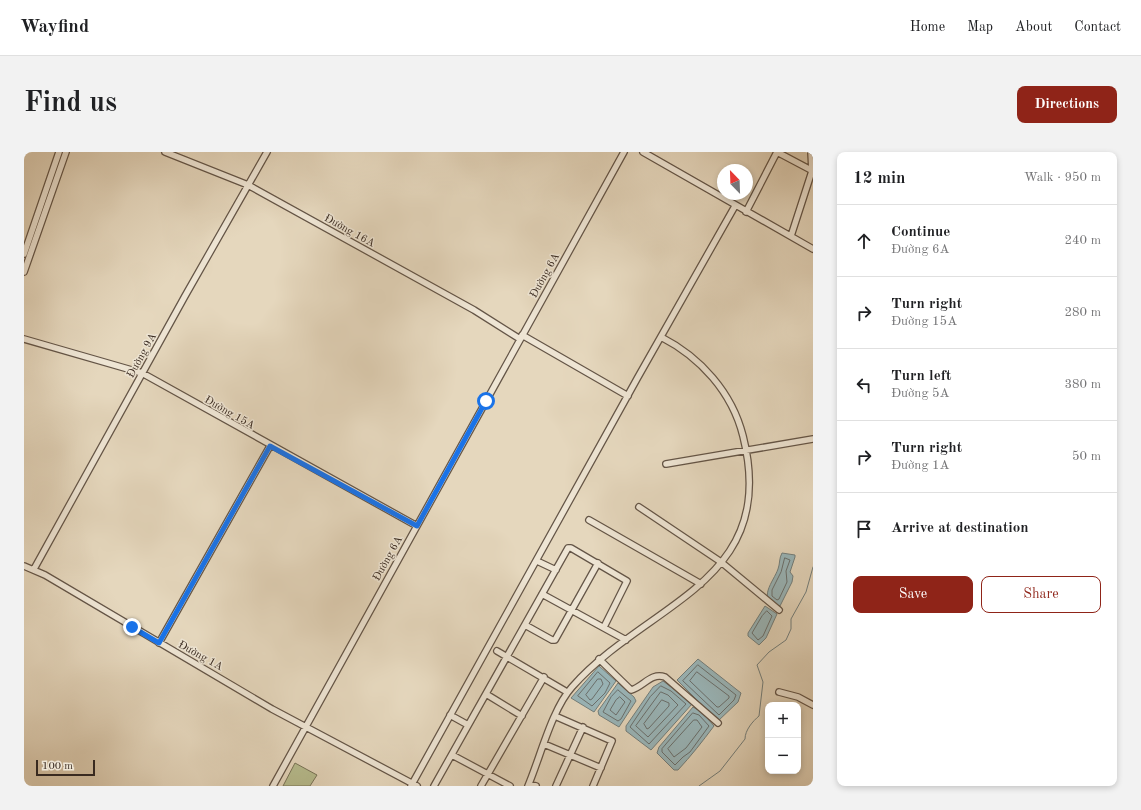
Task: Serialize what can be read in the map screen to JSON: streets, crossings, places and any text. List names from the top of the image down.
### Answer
{
  "streets": {
    "street": [
      "Đường 16A",
      "Đường 6A",
      "Đường 9A",
      "Đường 15A",
      "Đường 1A"
    ]
  },
  "crossings": [
    ["Đường 16A", "Đường 6A"],
    ["Đường 16A", "Đường 9A"],
    ["Đường 6A", "Đường 15A"],
    ["Đường 6A", "Đường 1A"],
    ["Đường 9A", "Đường 15A"],
    ["Đường 9A", "Đường 1A"]
  ],
  "scale_bar": "100 m",
  "north": "top left",
  "page": {
    "header": "Wayfind",
    "nav": [
      "Home",
      "Map",
      "About",
      "Contact"
    ],
    "buttons": [
      "Directions",
      ["Save", "Share"]
    ],
    "title": "Find us",
    "heading": ["12 min", "Walk · 950 m"],
    "list": [
      ["Continue", "Đường 6A", "240 m"],
      ["Turn right", "Đường 15A", "280 m"],
      ["Turn left", "Đường 5A", "380 m"],
      ["Turn right", "Đường 1A", "50 m"],
      "Arrive at destination"
    ],
    "map_buttons": ["+", "−"],
    "scale": "100 m"
  }
}
